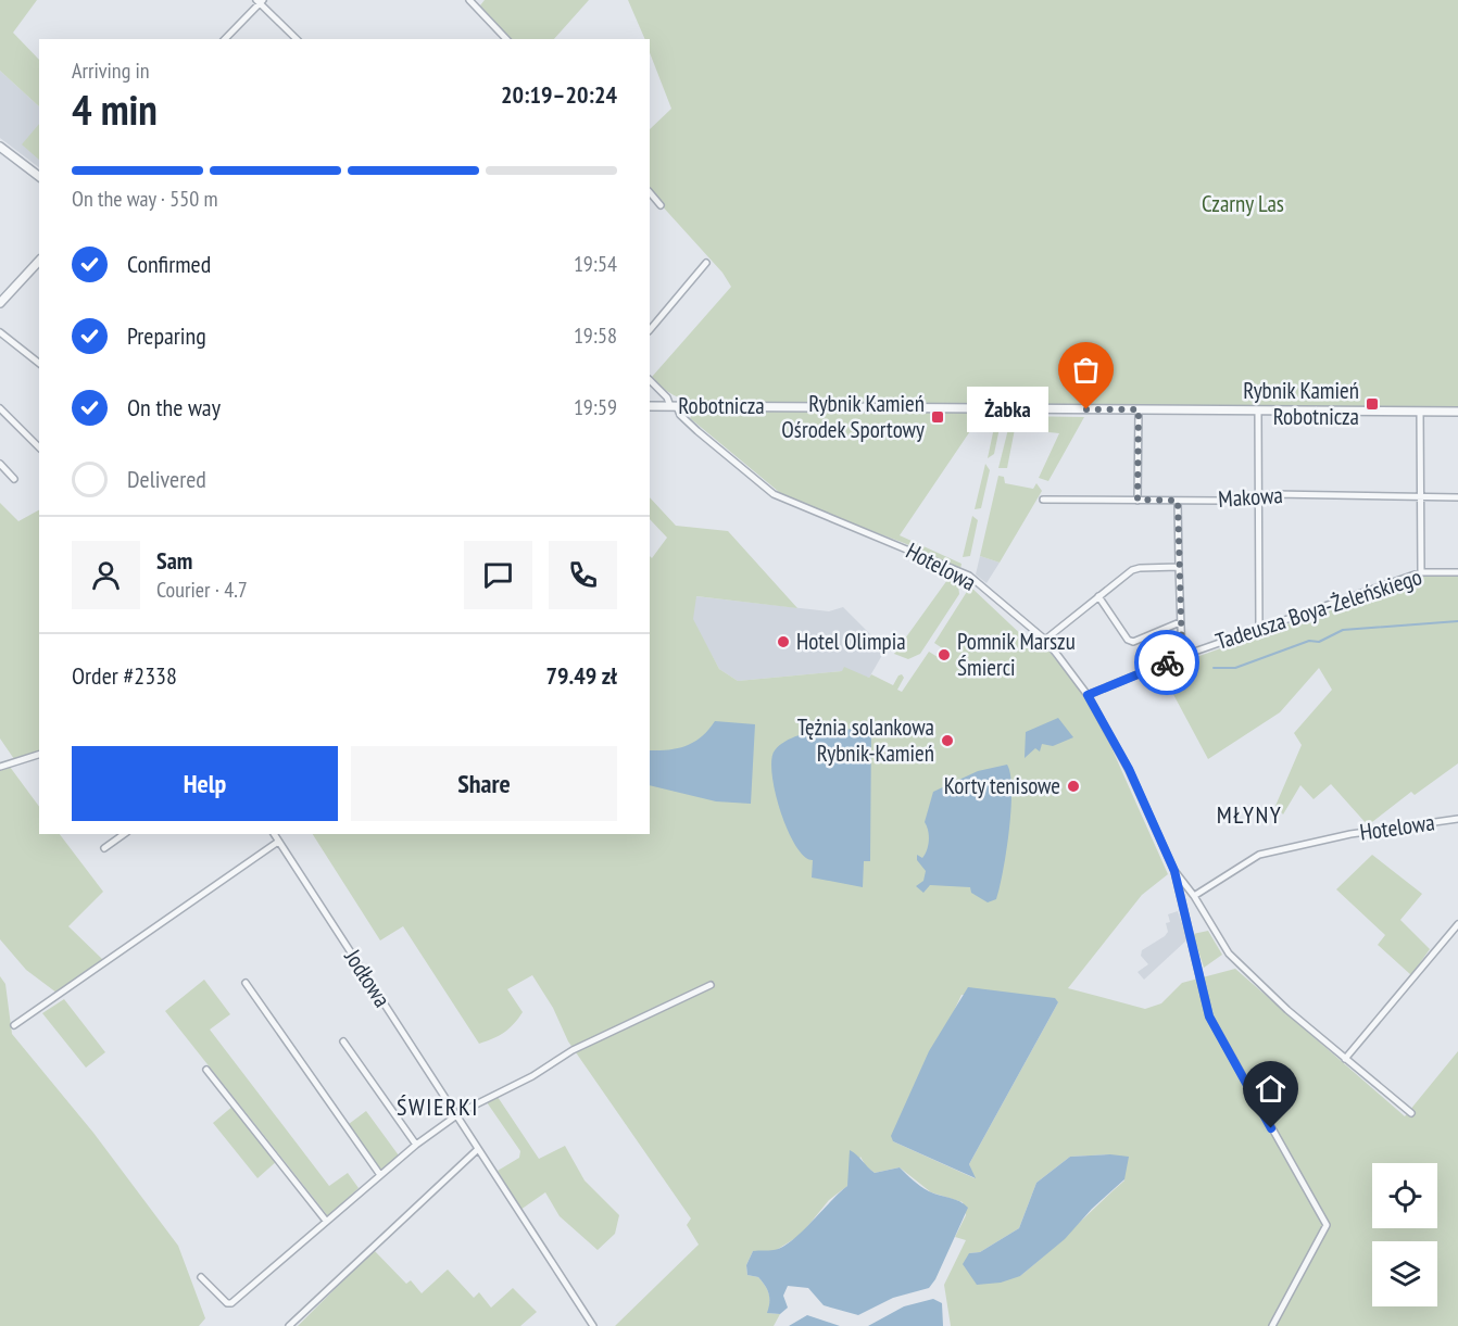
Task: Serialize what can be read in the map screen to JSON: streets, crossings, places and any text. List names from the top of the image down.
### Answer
{
  "streets": {
    "street": [
      "Robotnicza",
      "Makowa",
      "Hotelowa",
      "Tadeusza Boya-Żeleńskiego",
      "Jodłowa"
    ]
  },
  "crossings": [
    ["Robotnicza", "Hotelowa"],
    ["Makowa", "Tadeusza Boya-Żeleńskiego"],
    ["Hotelowa", "Tadeusza Boya-Żeleńskiego"]
  ],
  "districts": ["MŁYNY", "ŚWIERKI"],
  "parks": ["Czarny Las"],
  "places": {
    "transit": ["Rybnik Kamień Robotnicza", "Rybnik Kamień Ośrodek Sportowy"],
    "other": [
      "Żabka",
      "Hotel Olimpia",
      "Pomnik Marszu Śmierci",
      "Tężnia solankowa Rybnik-Kamień",
      "Korty tenisowe"
    ]
  },
  "page": {
    "heading": ["4 min", "Arriving in", "20:19–20:24"],
    "panel": [
      "Sam",
      "Courier · 4.7",
      "Order #2338",
      "79.49 zł"
    ],
    "bar": "On the way · 550 m",
    "list": [
      ["Confirmed", "19:54"],
      ["Preparing", "19:58"],
      ["On the way", "19:59"],
      "Delivered"
    ],
    "bubble": "Żabka",
    "buttons": ["Help", "Share"]
  }
}
